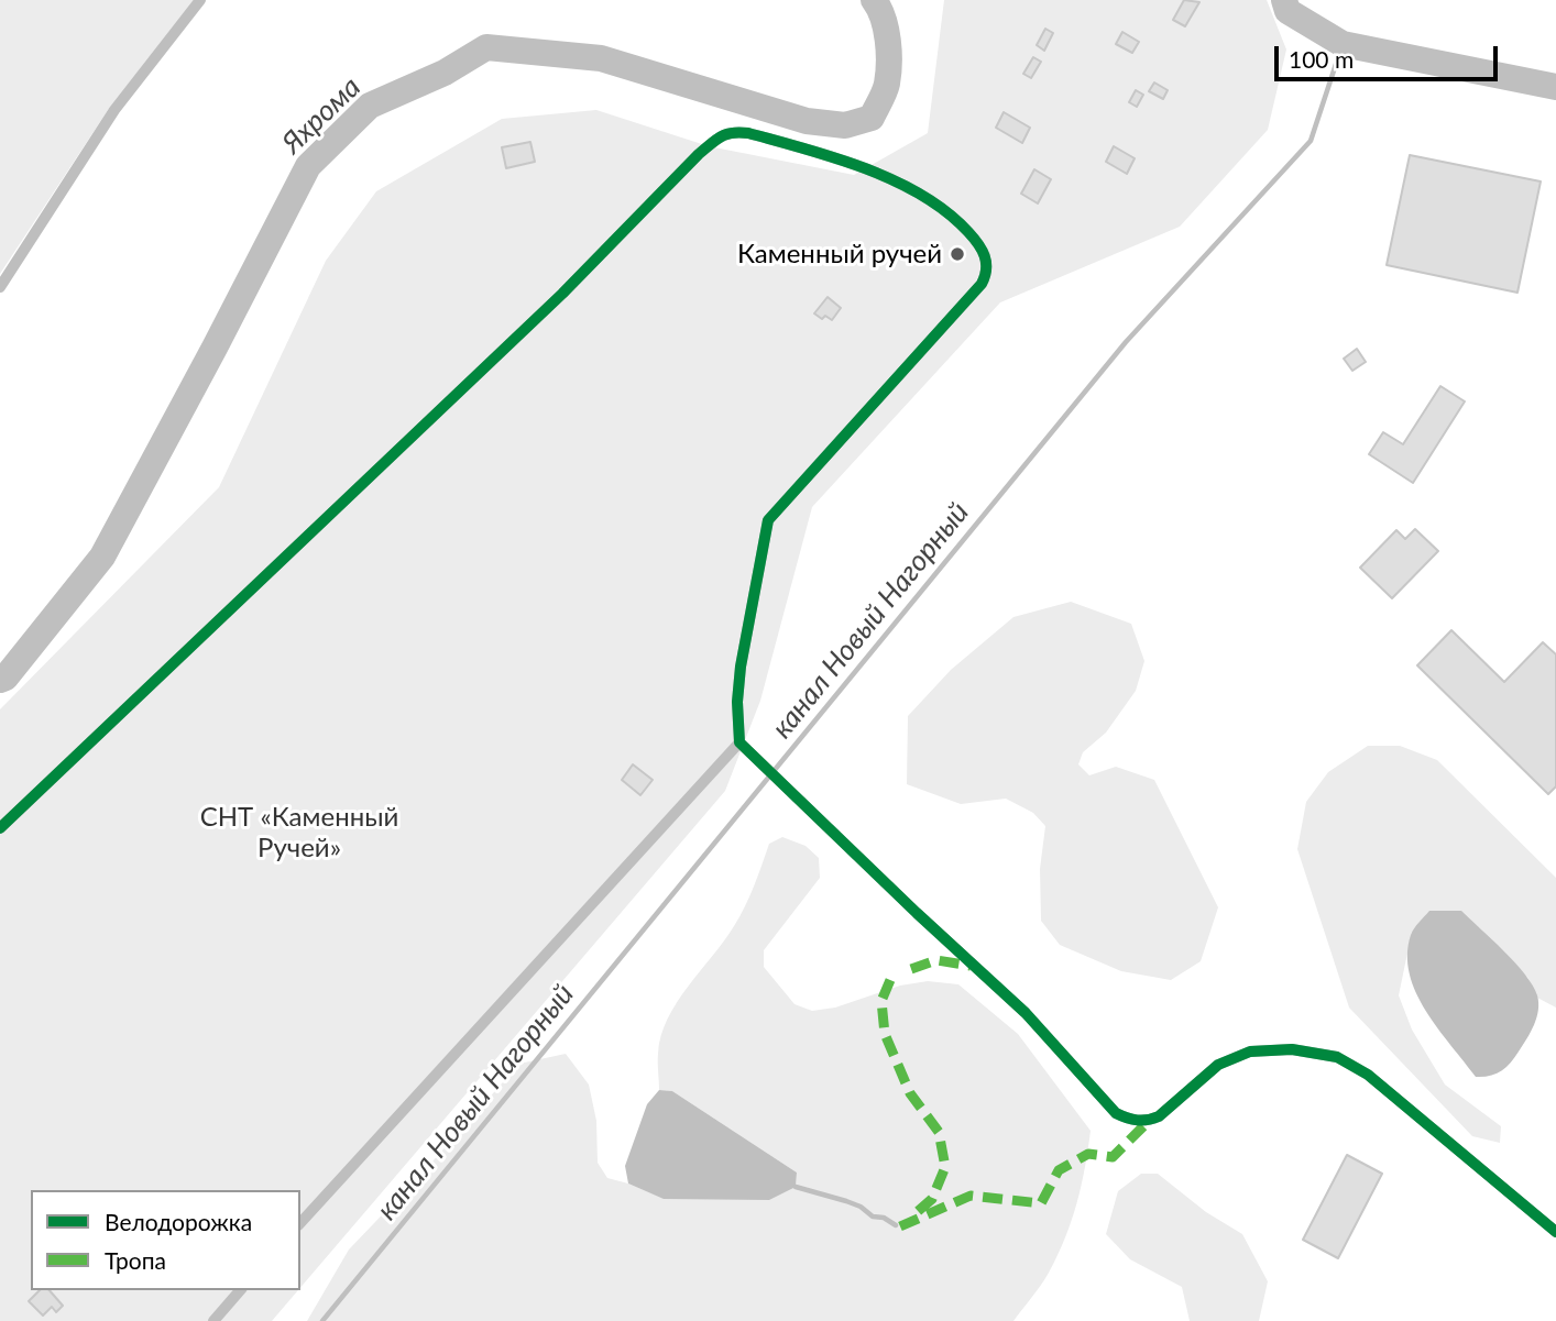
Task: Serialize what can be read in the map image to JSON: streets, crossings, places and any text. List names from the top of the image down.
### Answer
{
  "water": ["Яхрома", "канал Новый Нагорный"],
  "parks": ["СНТ «Каменный Ручей»"],
  "places": ["Каменный ручей"],
  "legend": ["Велодорожка", "Тропа"],
  "scale_bar": "100 m"
}
